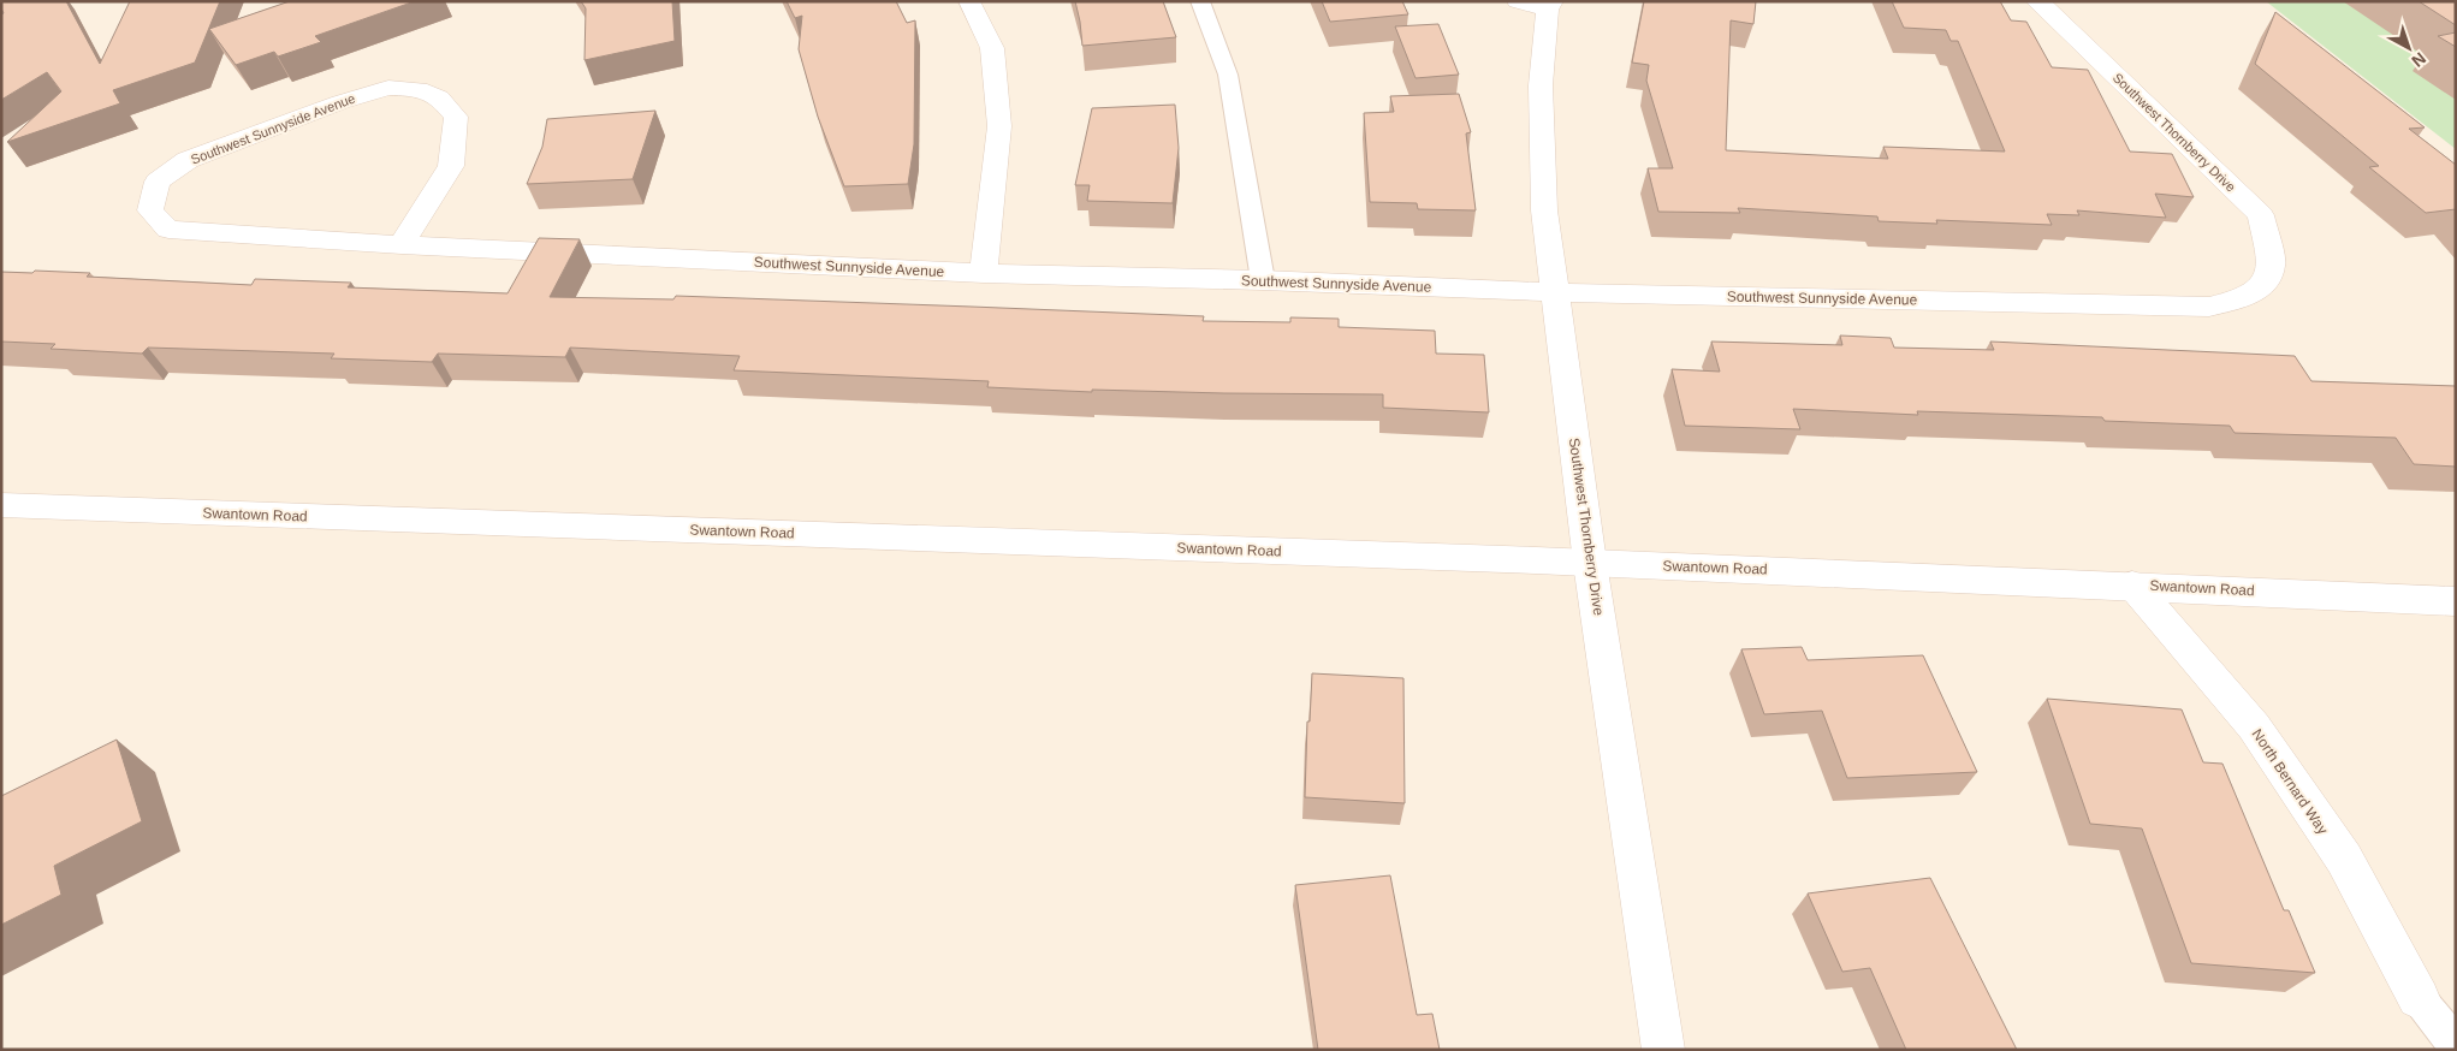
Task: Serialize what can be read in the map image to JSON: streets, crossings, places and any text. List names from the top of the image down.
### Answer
{
  "streets": {
    "street": [
      "Southwest Sunnyside Avenue",
      "Southwest Thornberry Drive",
      "Swantown Road",
      "North Bernard Way"
    ]
  },
  "crossings": [
    ["Southwest Sunnyside Avenue", "Southwest Thornberry Drive"],
    ["Southwest Thornberry Drive", "Swantown Road"],
    ["Swantown Road", "North Bernard Way"]
  ],
  "north": "bottom right"
}
